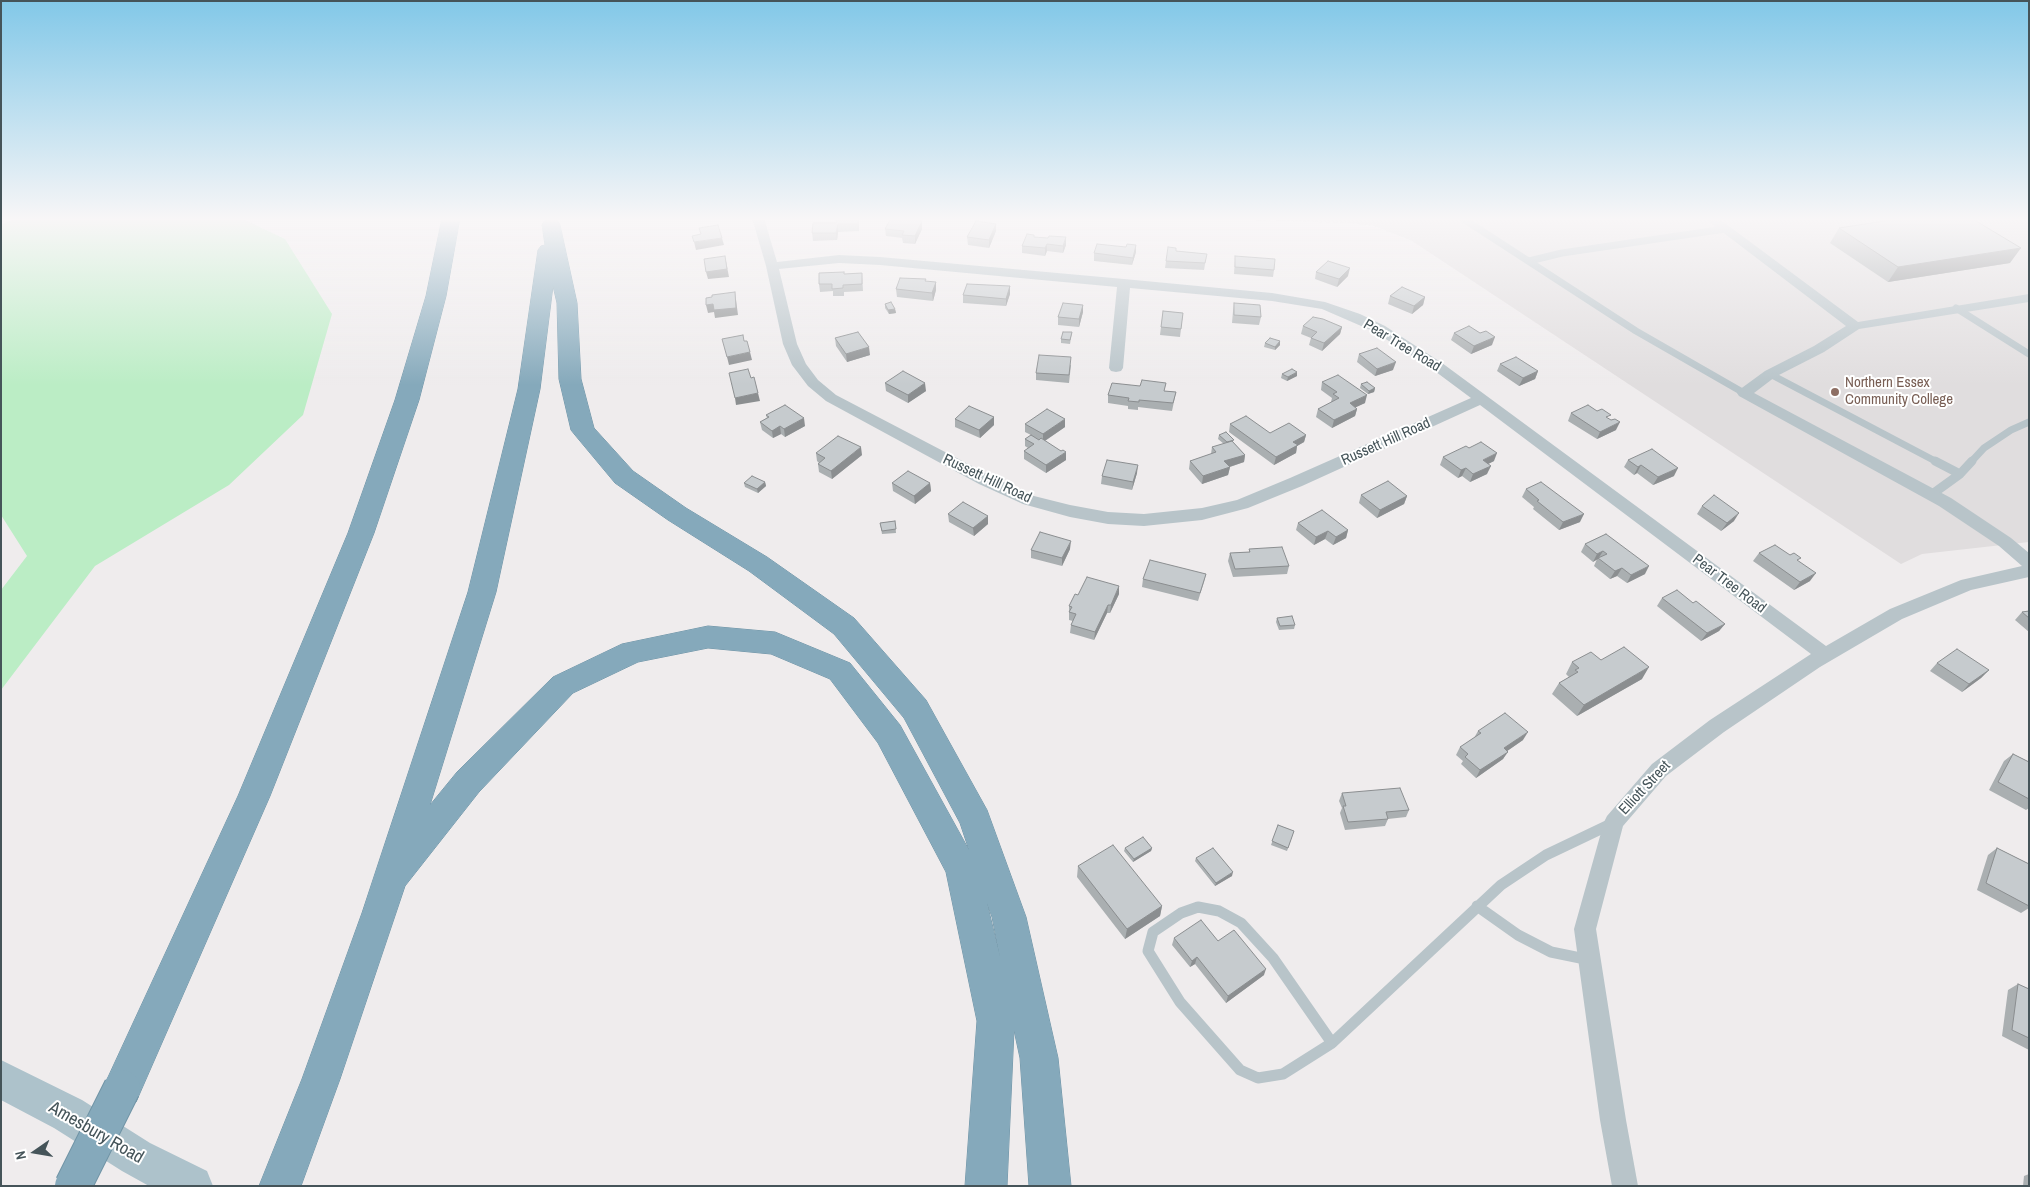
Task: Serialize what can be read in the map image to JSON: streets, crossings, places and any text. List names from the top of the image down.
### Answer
{
  "streets": {
    "main road": ["Amesbury Road"],
    "street": ["Pear Tree Road", "Russett Hill Road", "Elliott Street"]
  },
  "crossings": [
    ["Pear Tree Road", "Russett Hill Road"],
    ["Pear Tree Road", "Elliott Street"]
  ],
  "places": ["Northern Essex Community College"],
  "north": "left"
}
